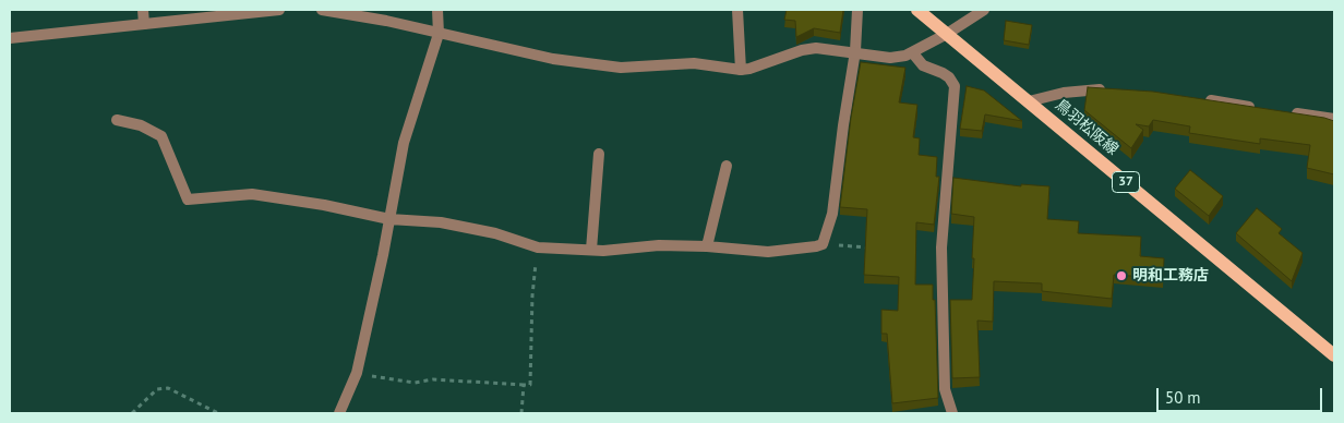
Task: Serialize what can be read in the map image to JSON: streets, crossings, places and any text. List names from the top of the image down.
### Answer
{
  "streets": {
    "main road": ["鳥羽松阪線", "37"]
  },
  "places": ["明和工務店"],
  "scale_bar": "50 m"
}
